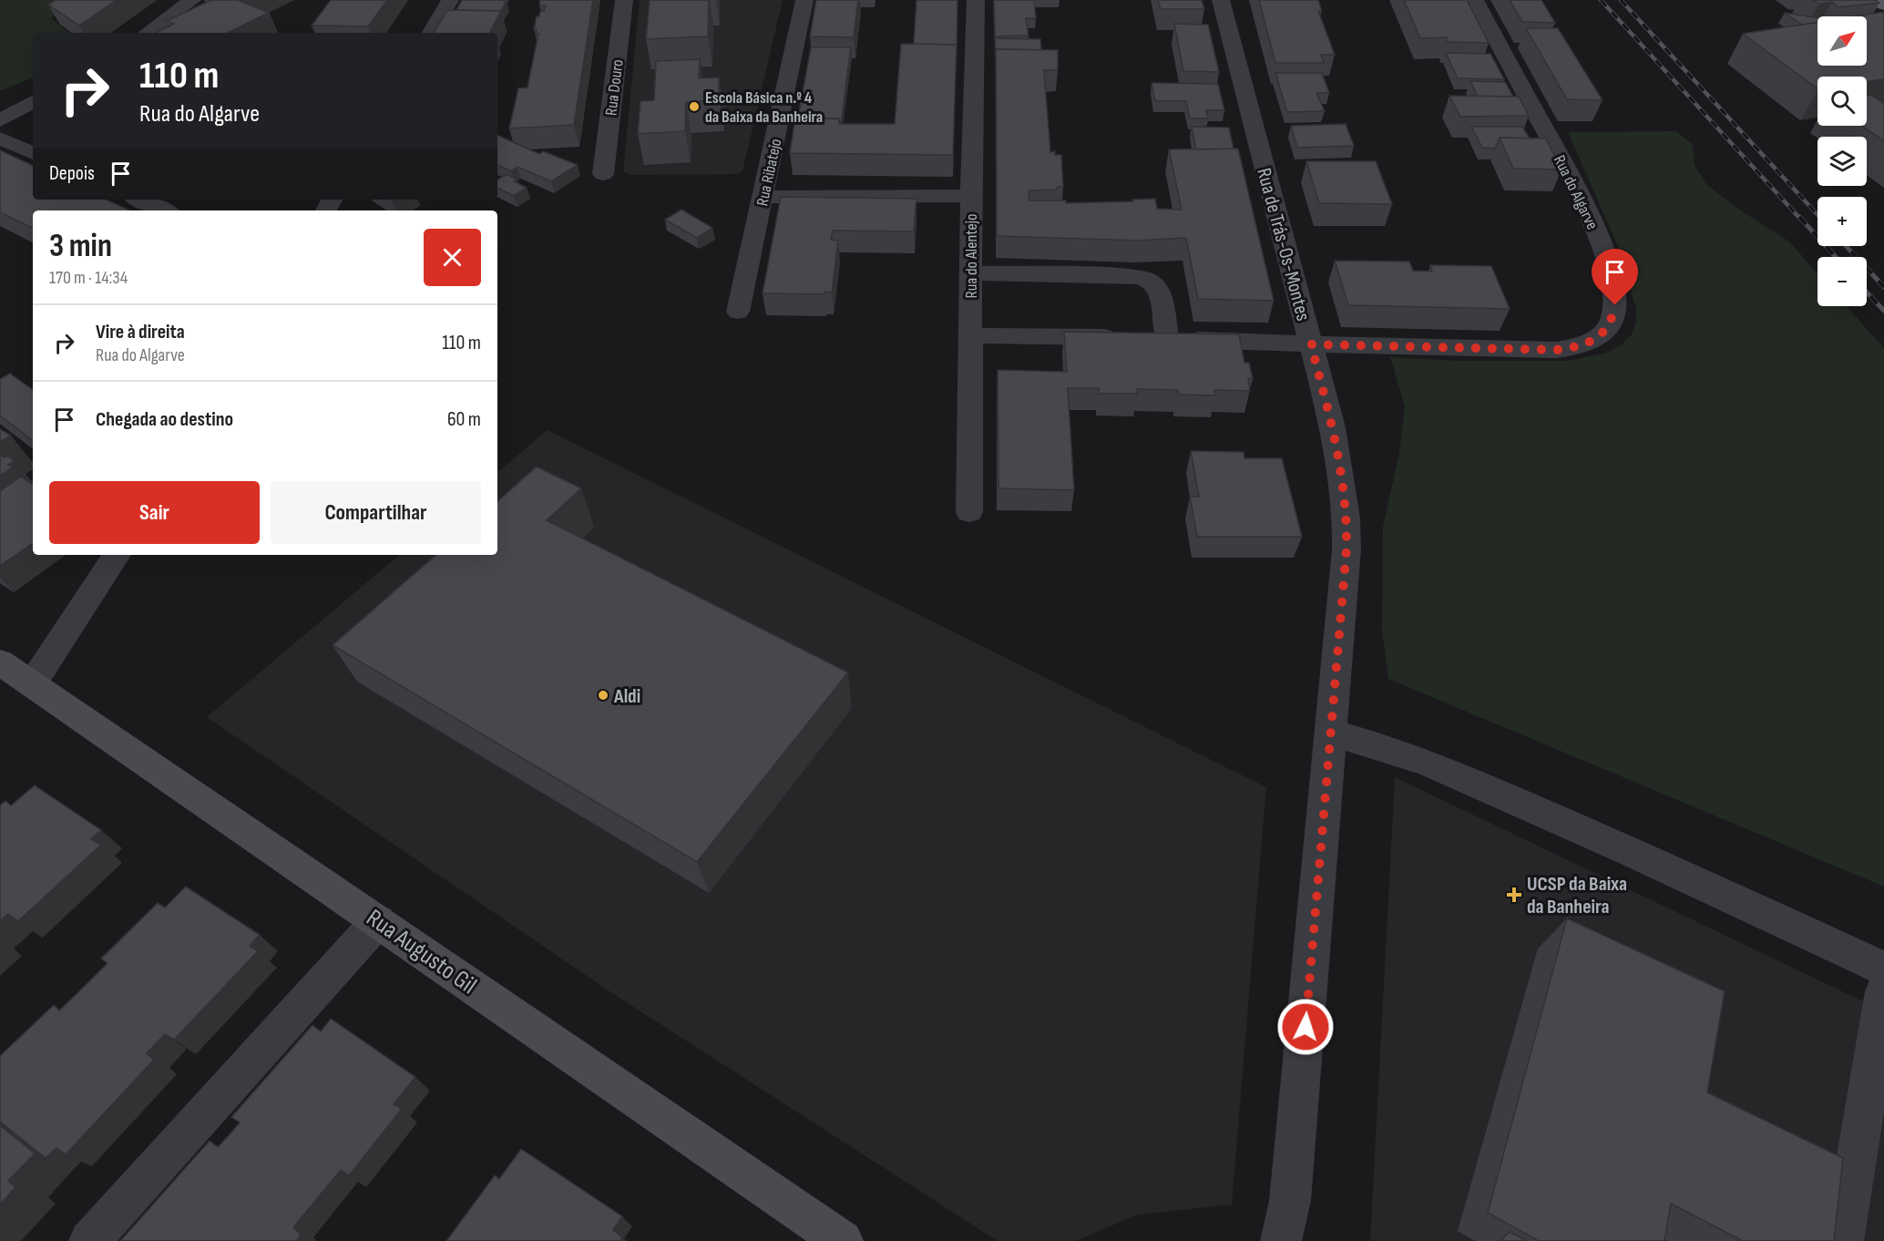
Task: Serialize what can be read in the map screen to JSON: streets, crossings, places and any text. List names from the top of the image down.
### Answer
{
  "streets": {
    "main road": ["Rua Augusto Gil"],
    "street": [
      "Rua Douro",
      "Rua Ribatejo",
      "Rua do Algarve",
      "Rua de Trás-Os-Montes",
      "Rua do Alentejo"
    ]
  },
  "crossings": [
    ["Rua do Algarve", "Rua de Trás-Os-Montes"],
    ["Rua do Algarve", "Rua do Alentejo"]
  ],
  "places": {
    "other": ["Escola Básica n.º 4 da Baixa da Banheira", "Aldi"],
    "health": ["UCSP da Baixa da Banheira"]
  },
  "north": "top right",
  "page": {
    "map_buttons": ["+", "−"],
    "turn": ["110 m", "Rua do Algarve"],
    "then": "Depois",
    "heading": ["3 min", "170 m · 14:34"],
    "list": [
      {
        "name": "Vire à direita",
        "note": "Rua do Algarve",
        "value": "110 m"
      },
      {
        "name": "Chegada ao destino",
        "value": "60 m"
      }
    ],
    "buttons": ["Sair", "Compartilhar"]
  }
}
